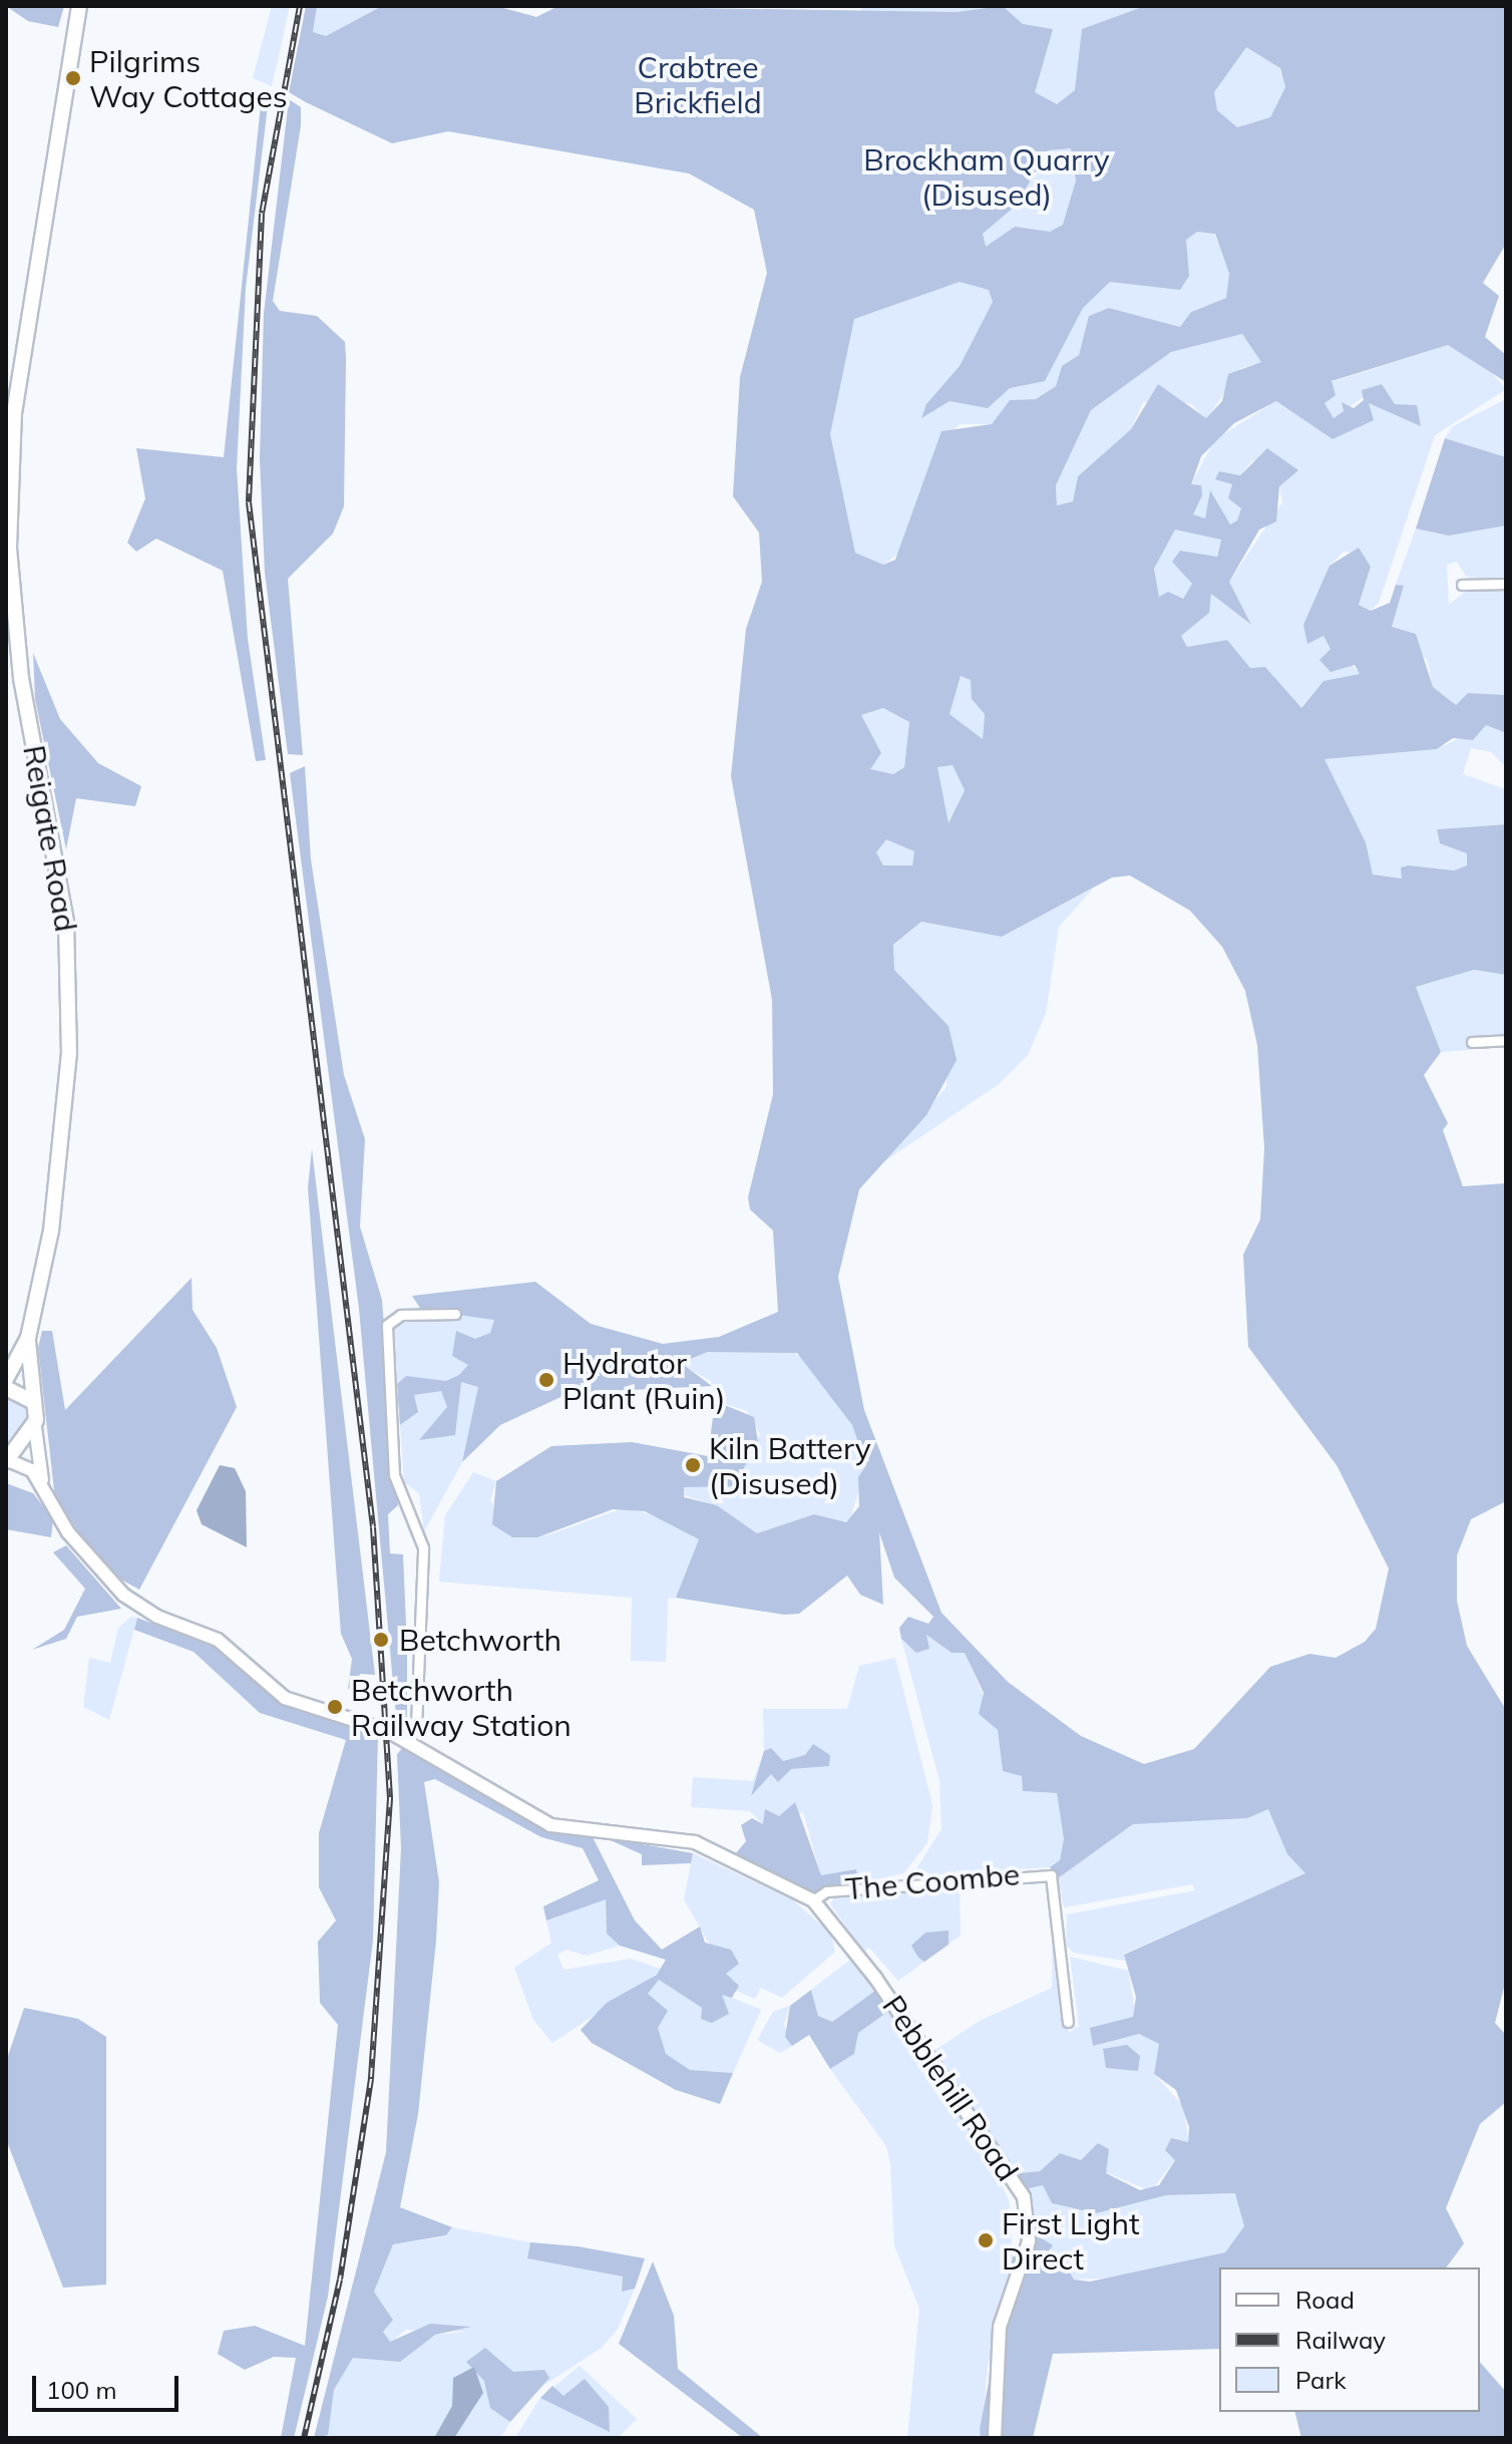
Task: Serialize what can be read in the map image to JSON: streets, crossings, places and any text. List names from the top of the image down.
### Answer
{
  "streets": {
    "main road": ["Reigate Road", "Pebblehill Road"],
    "street": ["The Coombe"]
  },
  "crossings": [
    ["The Coombe", "Pebblehill Road"]
  ],
  "parks": ["Crabtree Brickfield", "Brockham Quarry (Disused)"],
  "places": [
    "Pilgrims Way Cottages",
    "Hydrator Plant (Ruin)",
    "Kiln Battery (Disused)",
    "Betchworth",
    "Betchworth Railway Station",
    "First Light Direct"
  ],
  "legend": ["Road", "Railway", "Park"],
  "scale_bar": "100 m"
}
